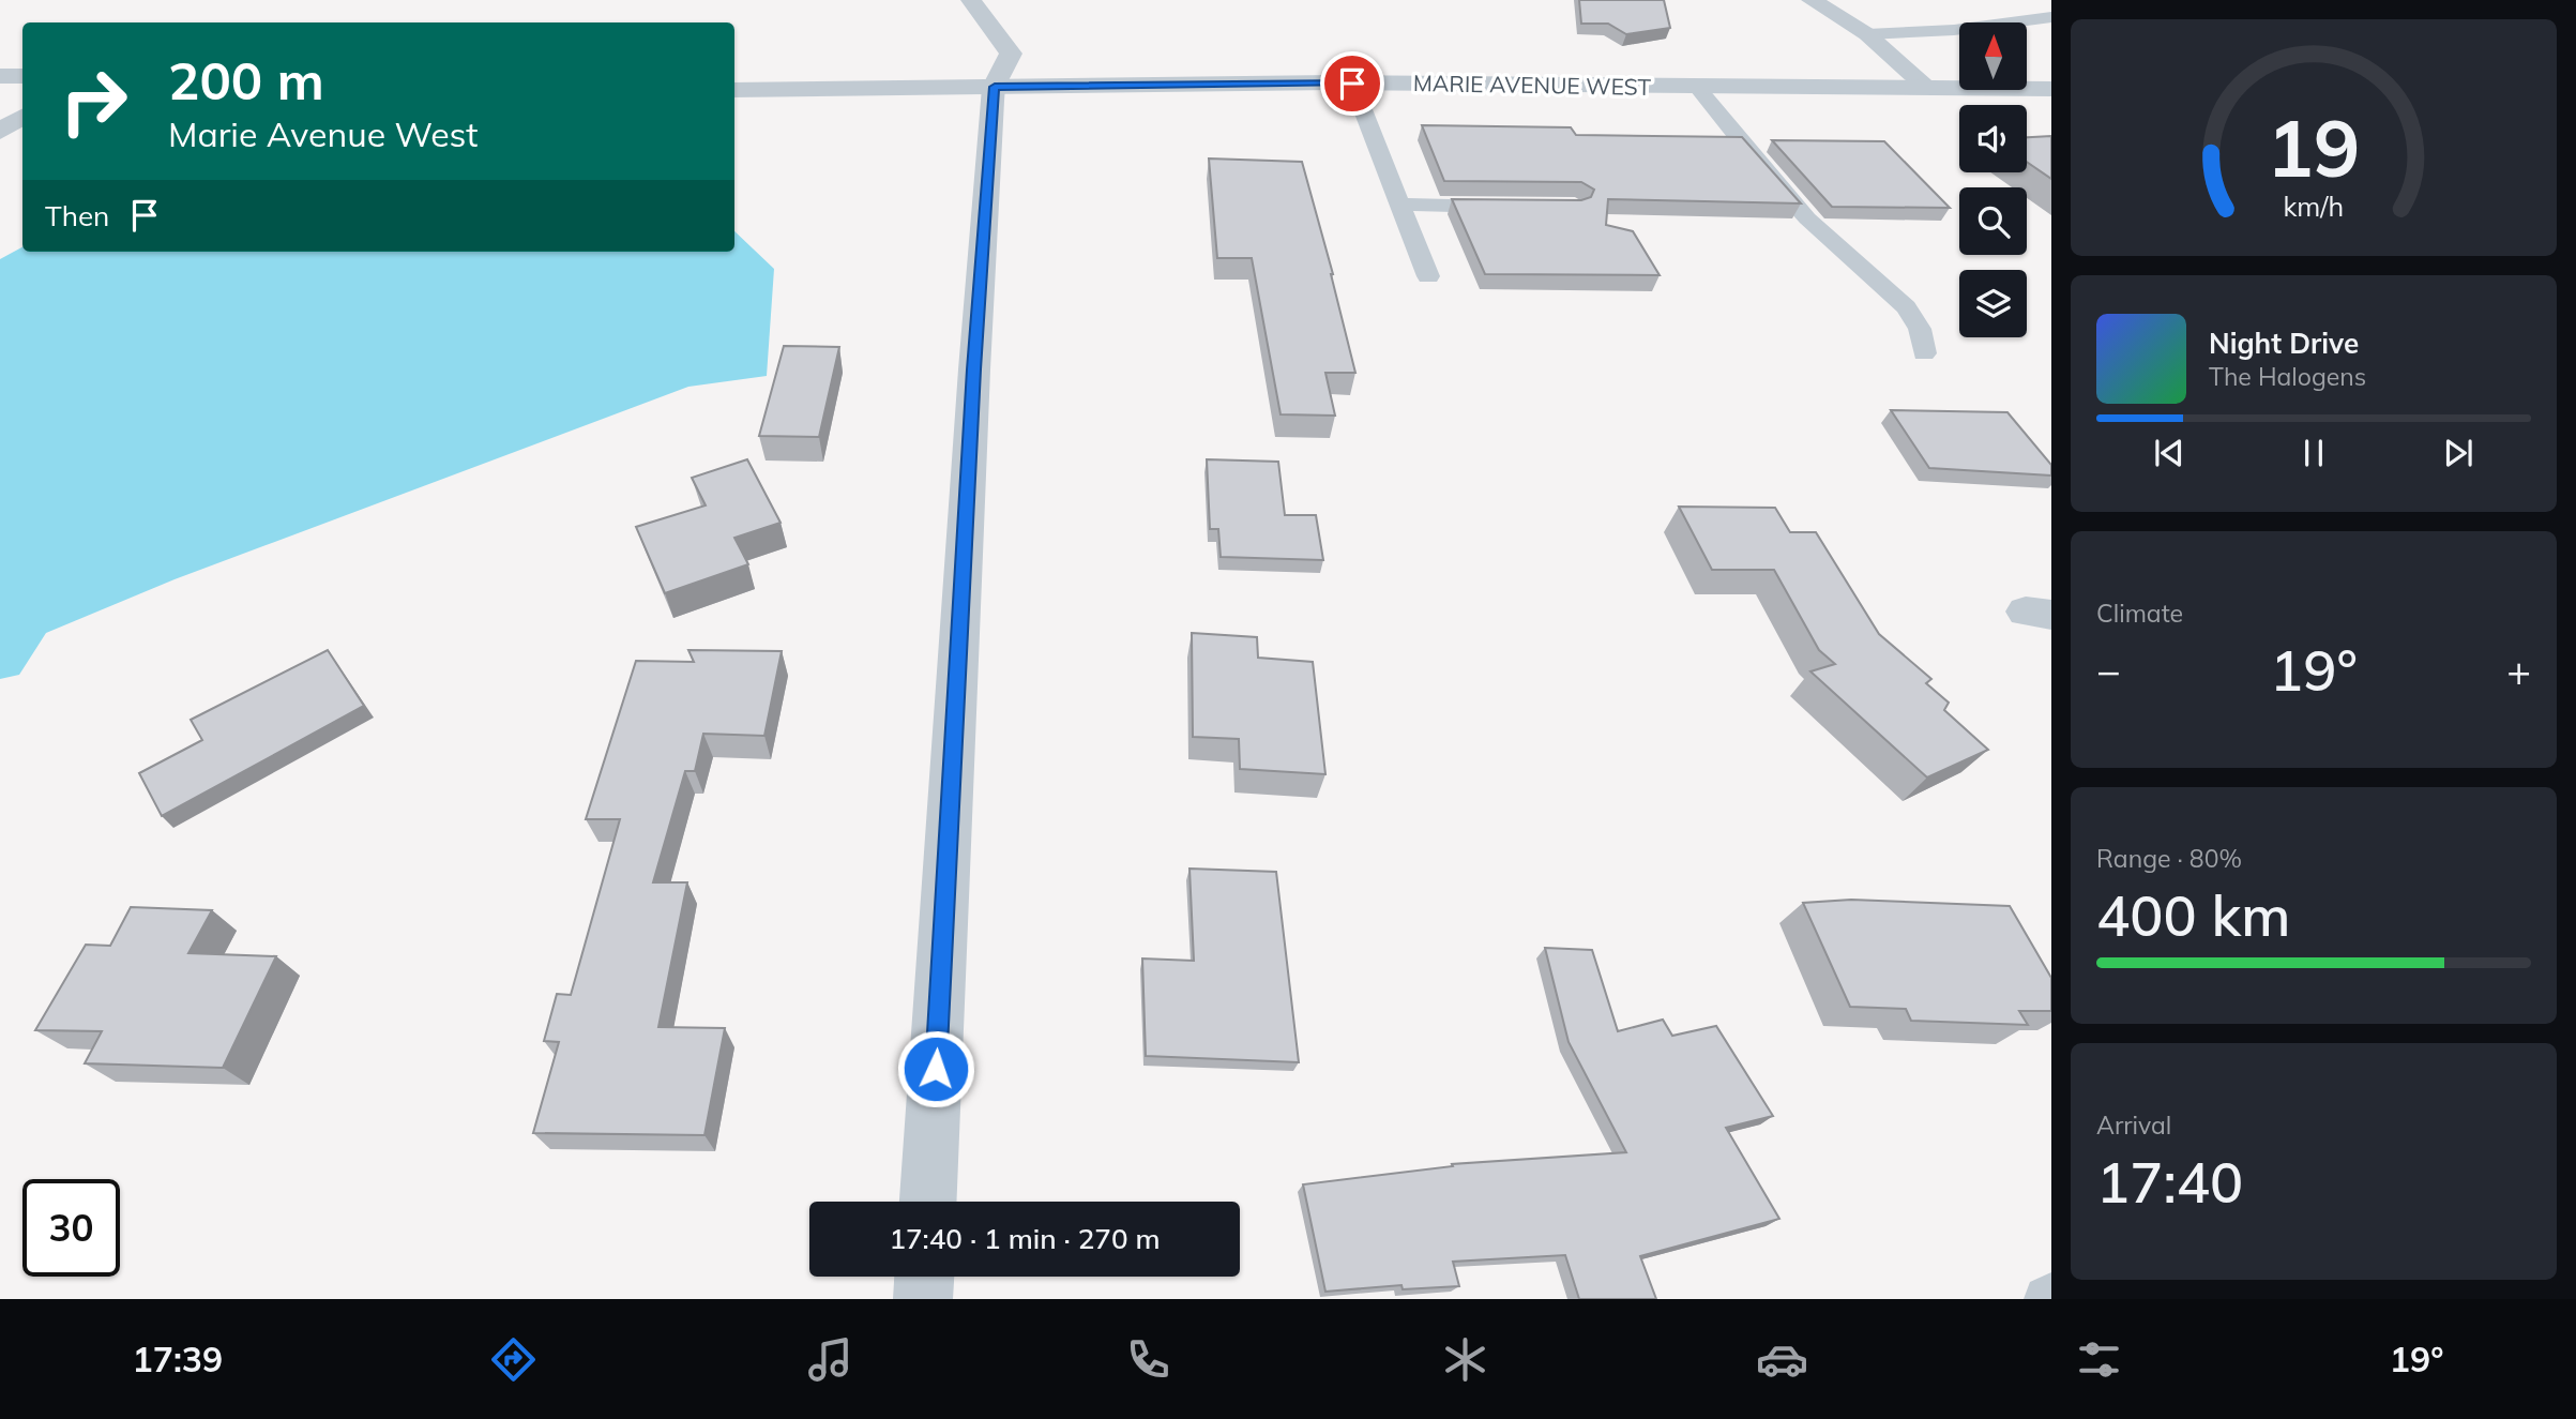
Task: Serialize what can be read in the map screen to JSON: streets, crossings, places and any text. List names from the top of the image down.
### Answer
{
  "streets": {
    "street": ["MARIE AVENUE WEST"]
  },
  "north": "top",
  "page": {
    "turn": ["200 m", "Marie Avenue West"],
    "then": "Then",
    "song": ["Night Drive", "The Halogens"],
    "tile": [
      "Climate",
      ["Range · 80%", "400 km"],
      ["Arrival", "17:40"]
    ],
    "heat": ["−", "19°", "+"],
    "limit": "30",
    "trip": "17:40 · 1 min · 270 m",
    "tabs": ["17:39", "19°"],
    "gauge": ["19", "km/h"]
  }
}
